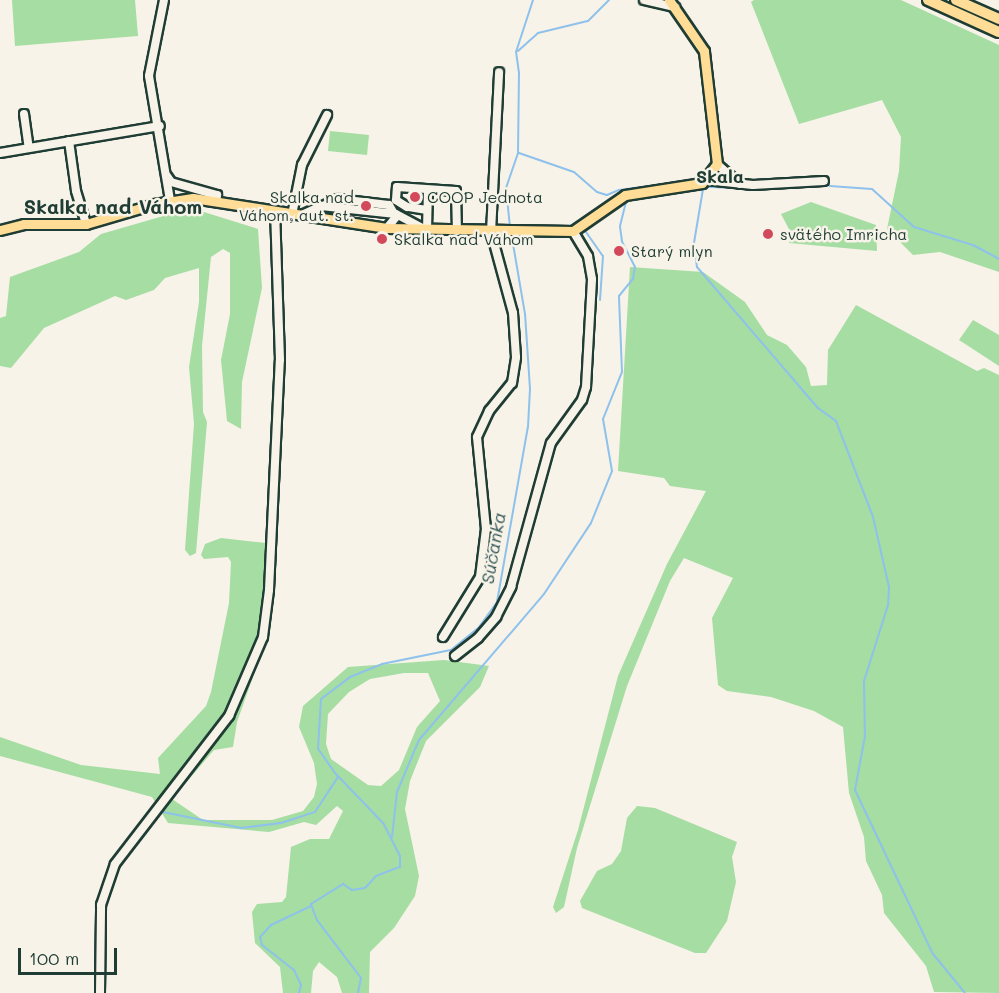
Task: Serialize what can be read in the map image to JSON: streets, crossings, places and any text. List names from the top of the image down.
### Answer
{
  "districts": ["Skala", "Skalka nad Váhom"],
  "water": ["Súčanka"],
  "places": [
    "COOP Jednota",
    "Skalka nad Váhom, aut. st.",
    "svätého Imricha",
    "Skalka nad Váhom",
    "Starý mlyn"
  ],
  "scale_bar": "100 m"
}
